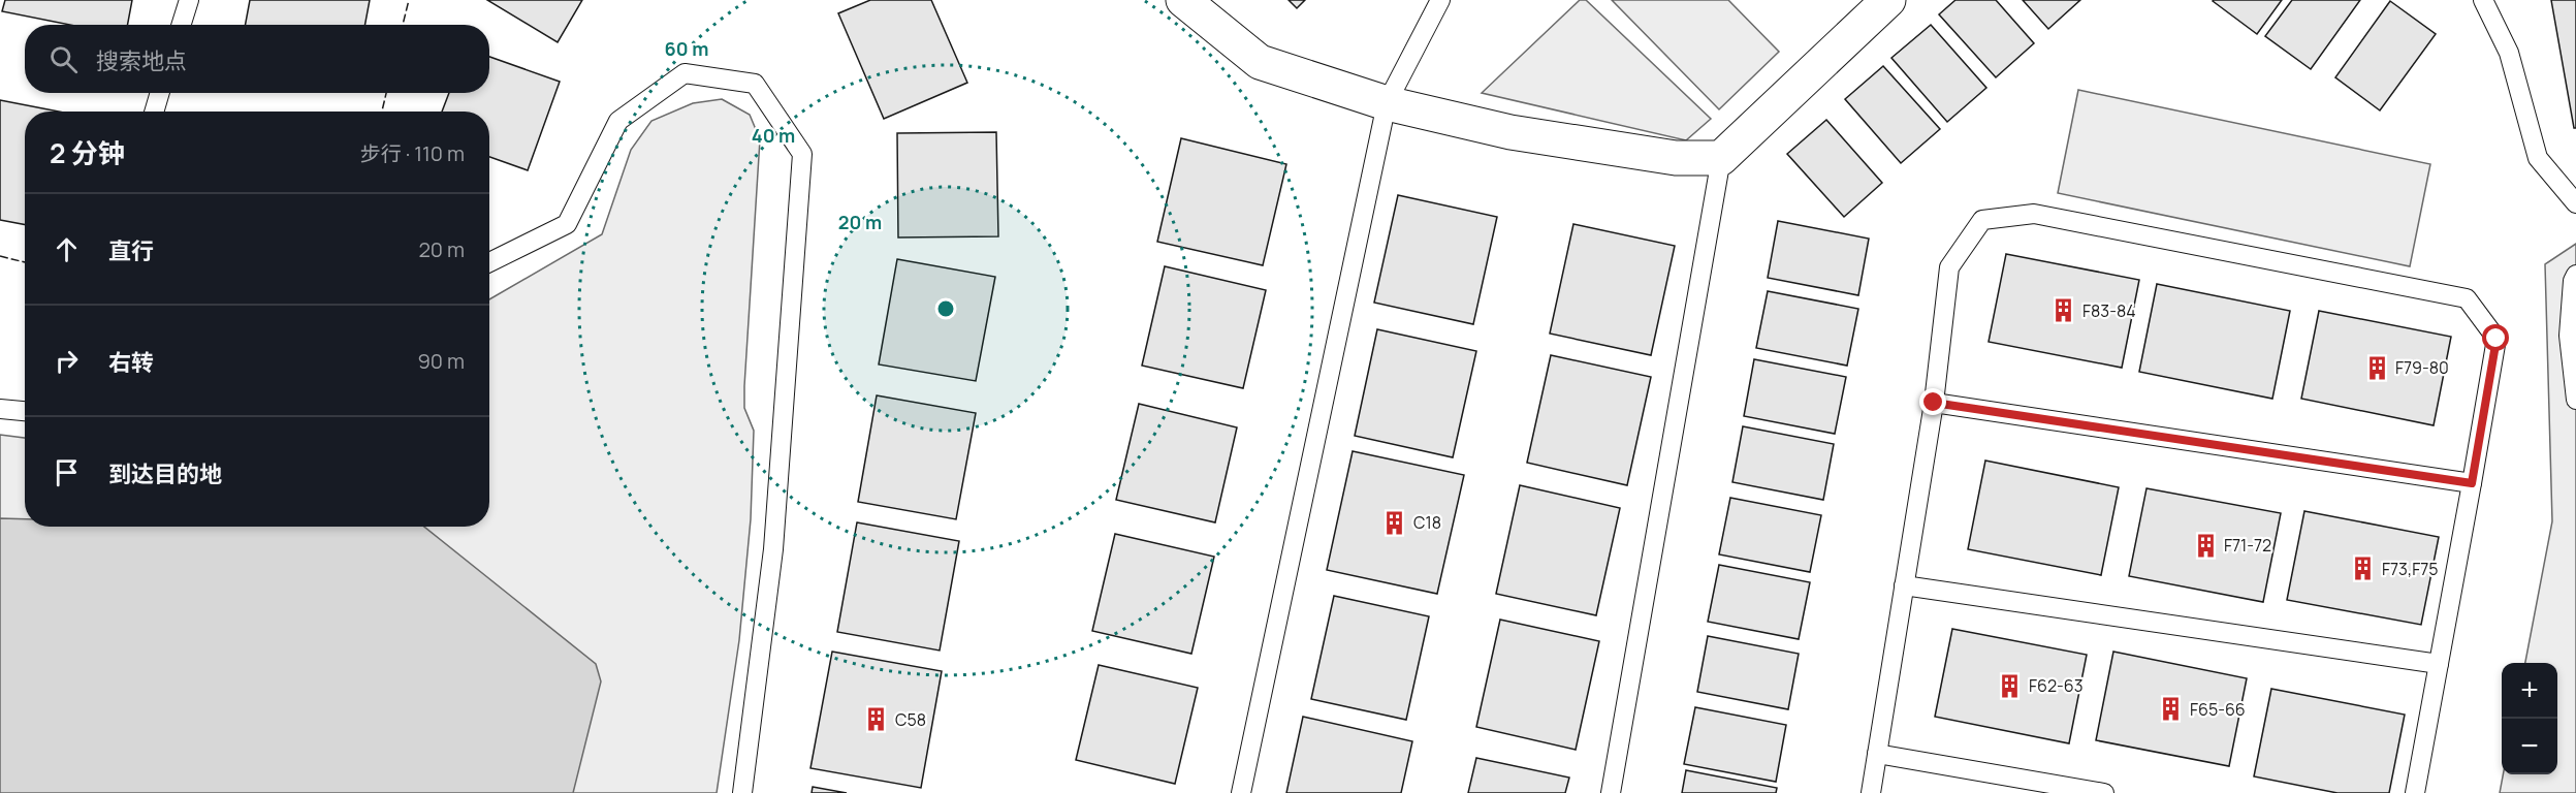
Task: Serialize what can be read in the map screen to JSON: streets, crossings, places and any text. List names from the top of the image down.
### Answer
{
  "places": {
    "building": [
      "F83-84",
      "F79-80",
      "C18",
      "F71-72",
      "F73,F75",
      "F62-63",
      "F65-66",
      "C58"
    ]
  },
  "page": {
    "search": "搜索地点",
    "heading": ["2 分钟", "步行 · 110 m"],
    "list": [
      ["直行", "20 m"],
      ["右转", "90 m"],
      "到达目的地"
    ],
    "map_buttons": ["+", "−"]
  },
  "rings": ["60 m", "40 m", "20 m"]
}
